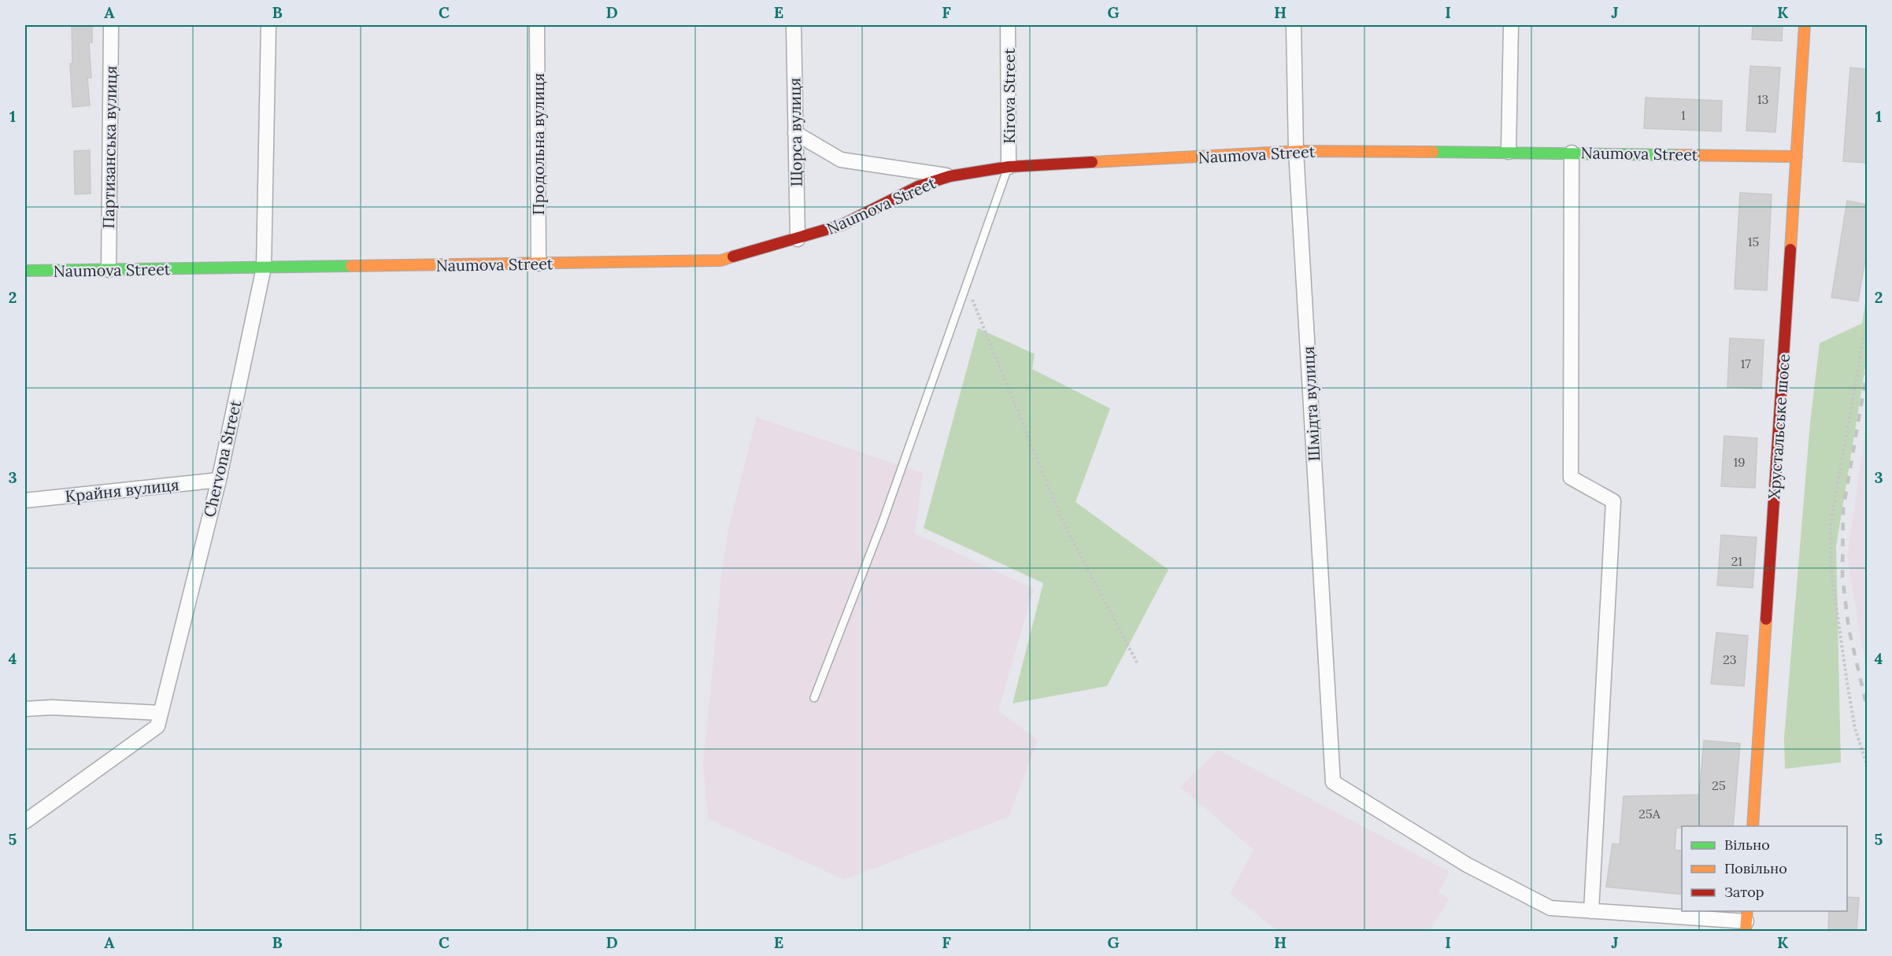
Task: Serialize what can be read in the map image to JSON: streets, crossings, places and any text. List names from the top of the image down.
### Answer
{
  "streets": {
    "street": [
      "Kirova Street",
      "Щорса вулиця",
      "Продольна вулиця",
      "Партизанська вулиця",
      "Naumova Street",
      "Шмідта вулиця",
      "Хрустальське шосе",
      "Chervona Street",
      "Крайня вулиця"
    ]
  },
  "crossings": [
    ["Kirova Street", "Naumova Street"],
    ["Щорса вулиця", "Naumova Street"],
    ["Продольна вулиця", "Naumova Street"],
    ["Партизанська вулиця", "Naumova Street"],
    ["Naumova Street", "Шмідта вулиця"],
    ["Naumova Street", "Хрустальське шосе"],
    ["Naumova Street", "Chervona Street"],
    ["Chervona Street", "Крайня вулиця"]
  ],
  "house_numbers": [
    "13",
    "1",
    "15",
    "17",
    "19",
    "21",
    "23",
    "25",
    "25А"
  ],
  "legend": ["Вільно", "Повільно", "Затор"],
  "grid": {
    "columns": [
      "A",
      "B",
      "C",
      "D",
      "E",
      "F",
      "G",
      "H",
      "I",
      "J",
      "K"
    ],
    "rows": [
      "1",
      "2",
      "3",
      "4",
      "5"
    ]
  }
}
